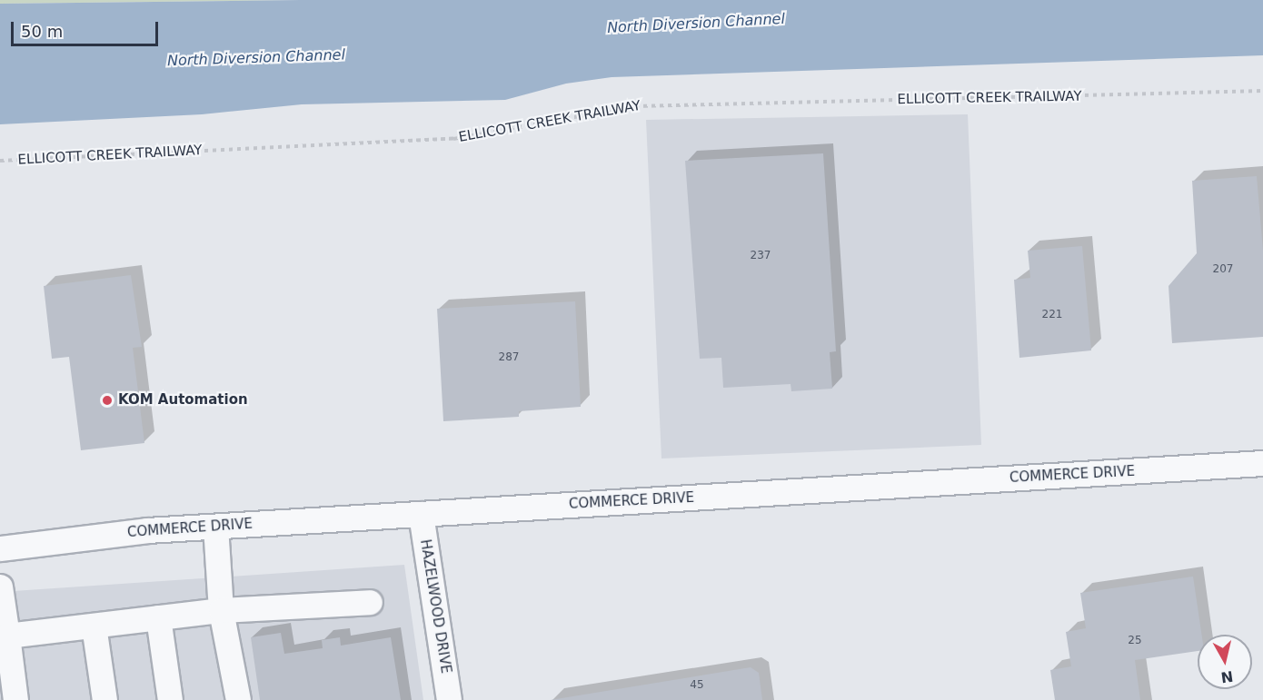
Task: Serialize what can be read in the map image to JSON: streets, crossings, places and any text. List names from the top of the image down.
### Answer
{
  "streets": {
    "street": ["COMMERCE DRIVE", "HAZELWOOD DRIVE"],
    "path": ["ELLICOTT CREEK TRAILWAY"]
  },
  "crossings": [
    ["COMMERCE DRIVE", "HAZELWOOD DRIVE"]
  ],
  "water": ["North Diversion Channel"],
  "places": ["KOM Automation"],
  "house_numbers": [
    "237",
    "207",
    "221",
    "287",
    "25",
    "45"
  ],
  "scale_bar": "50 m",
  "north": "bottom"
}
